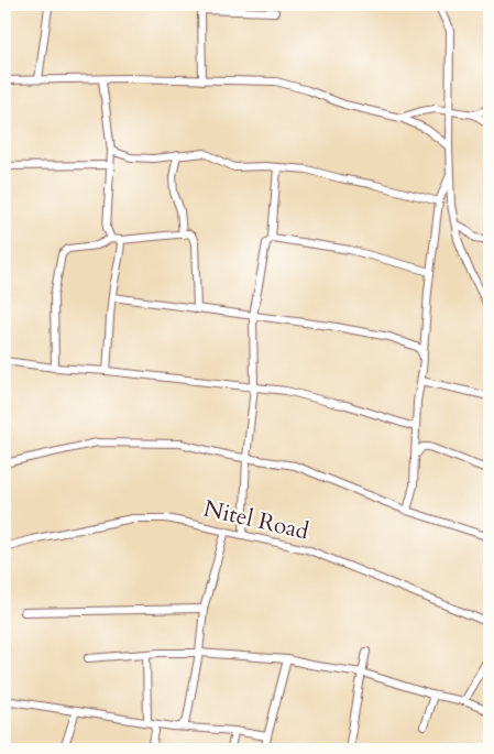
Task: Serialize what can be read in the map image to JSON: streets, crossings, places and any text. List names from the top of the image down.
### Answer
{
  "streets": {
    "street": ["Nitel Road"]
  }
}
